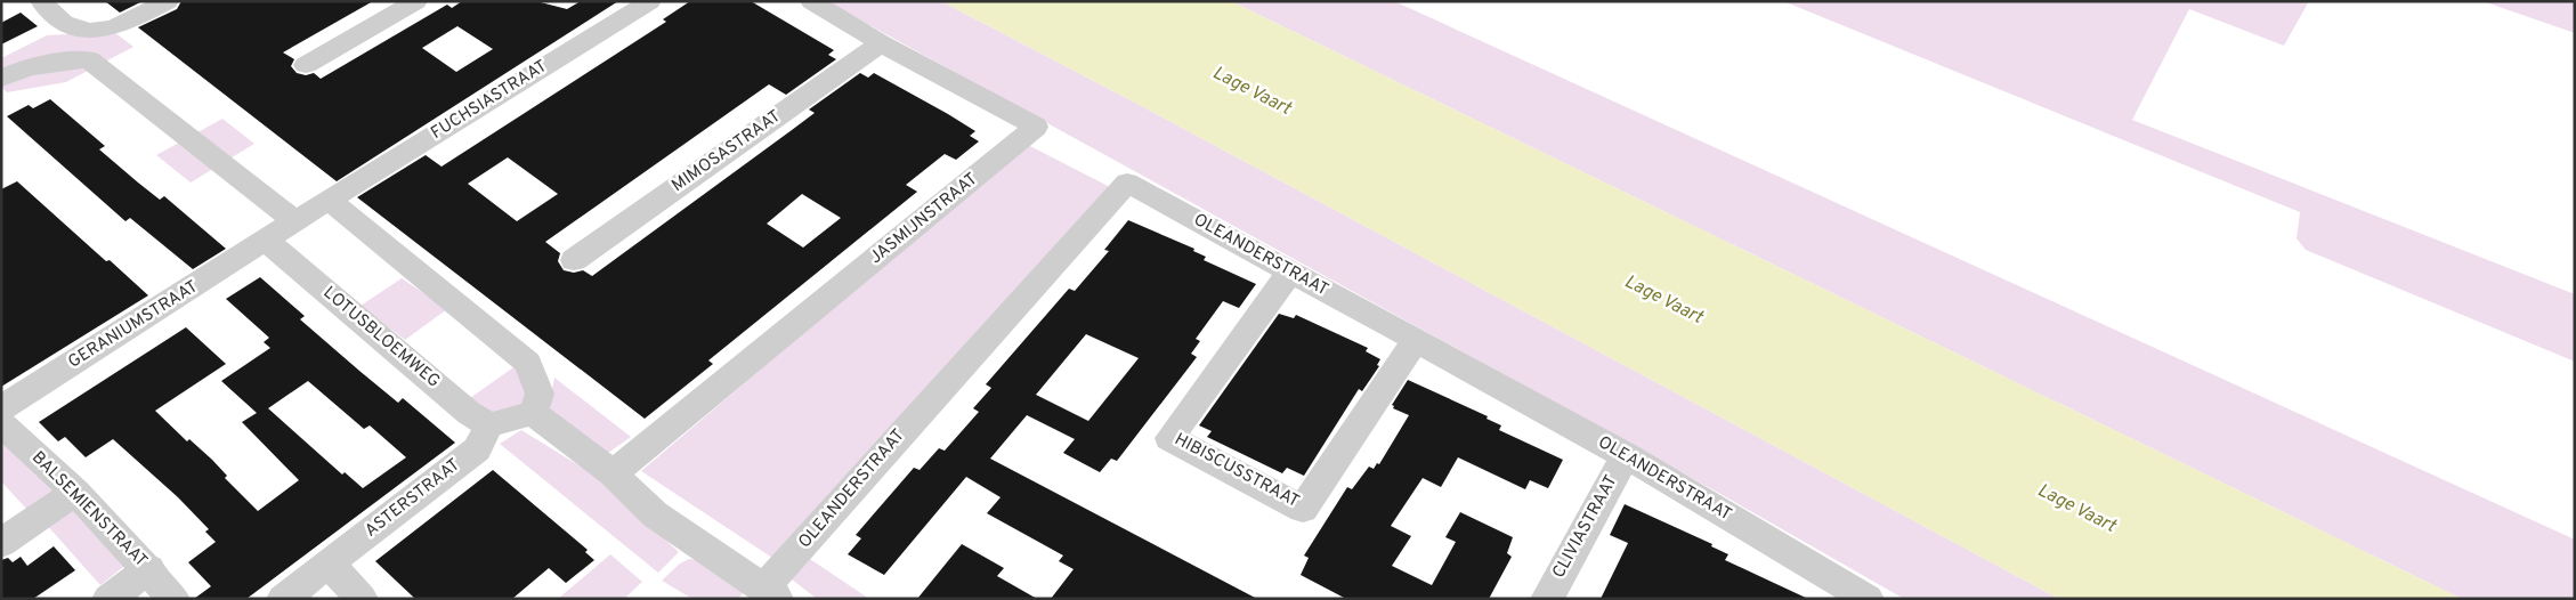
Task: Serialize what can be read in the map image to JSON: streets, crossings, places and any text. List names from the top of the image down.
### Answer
{
  "streets": {
    "street": [
      "FUCHSIASTRAAT",
      "MIMOSASTRAAT",
      "JASMIJNSTRAAT",
      "OLEANDERSTRAAT",
      "GERANIUMSTRAAT",
      "LOTUSBLOEMWEG",
      "HIBISCUSSTRAAT",
      "ASTERSTRAAT",
      "BALSEMIENSTRAAT",
      "CLIVIASTRAAT"
    ]
  },
  "crossings": [
    ["MIMOSASTRAAT", "JASMIJNSTRAAT"],
    ["OLEANDERSTRAAT", "HIBISCUSSTRAAT"],
    ["OLEANDERSTRAAT", "CLIVIASTRAAT"],
    ["GERANIUMSTRAAT", "LOTUSBLOEMWEG"],
    ["LOTUSBLOEMWEG", "ASTERSTRAAT"]
  ],
  "water": ["Lage Vaart"]
}
